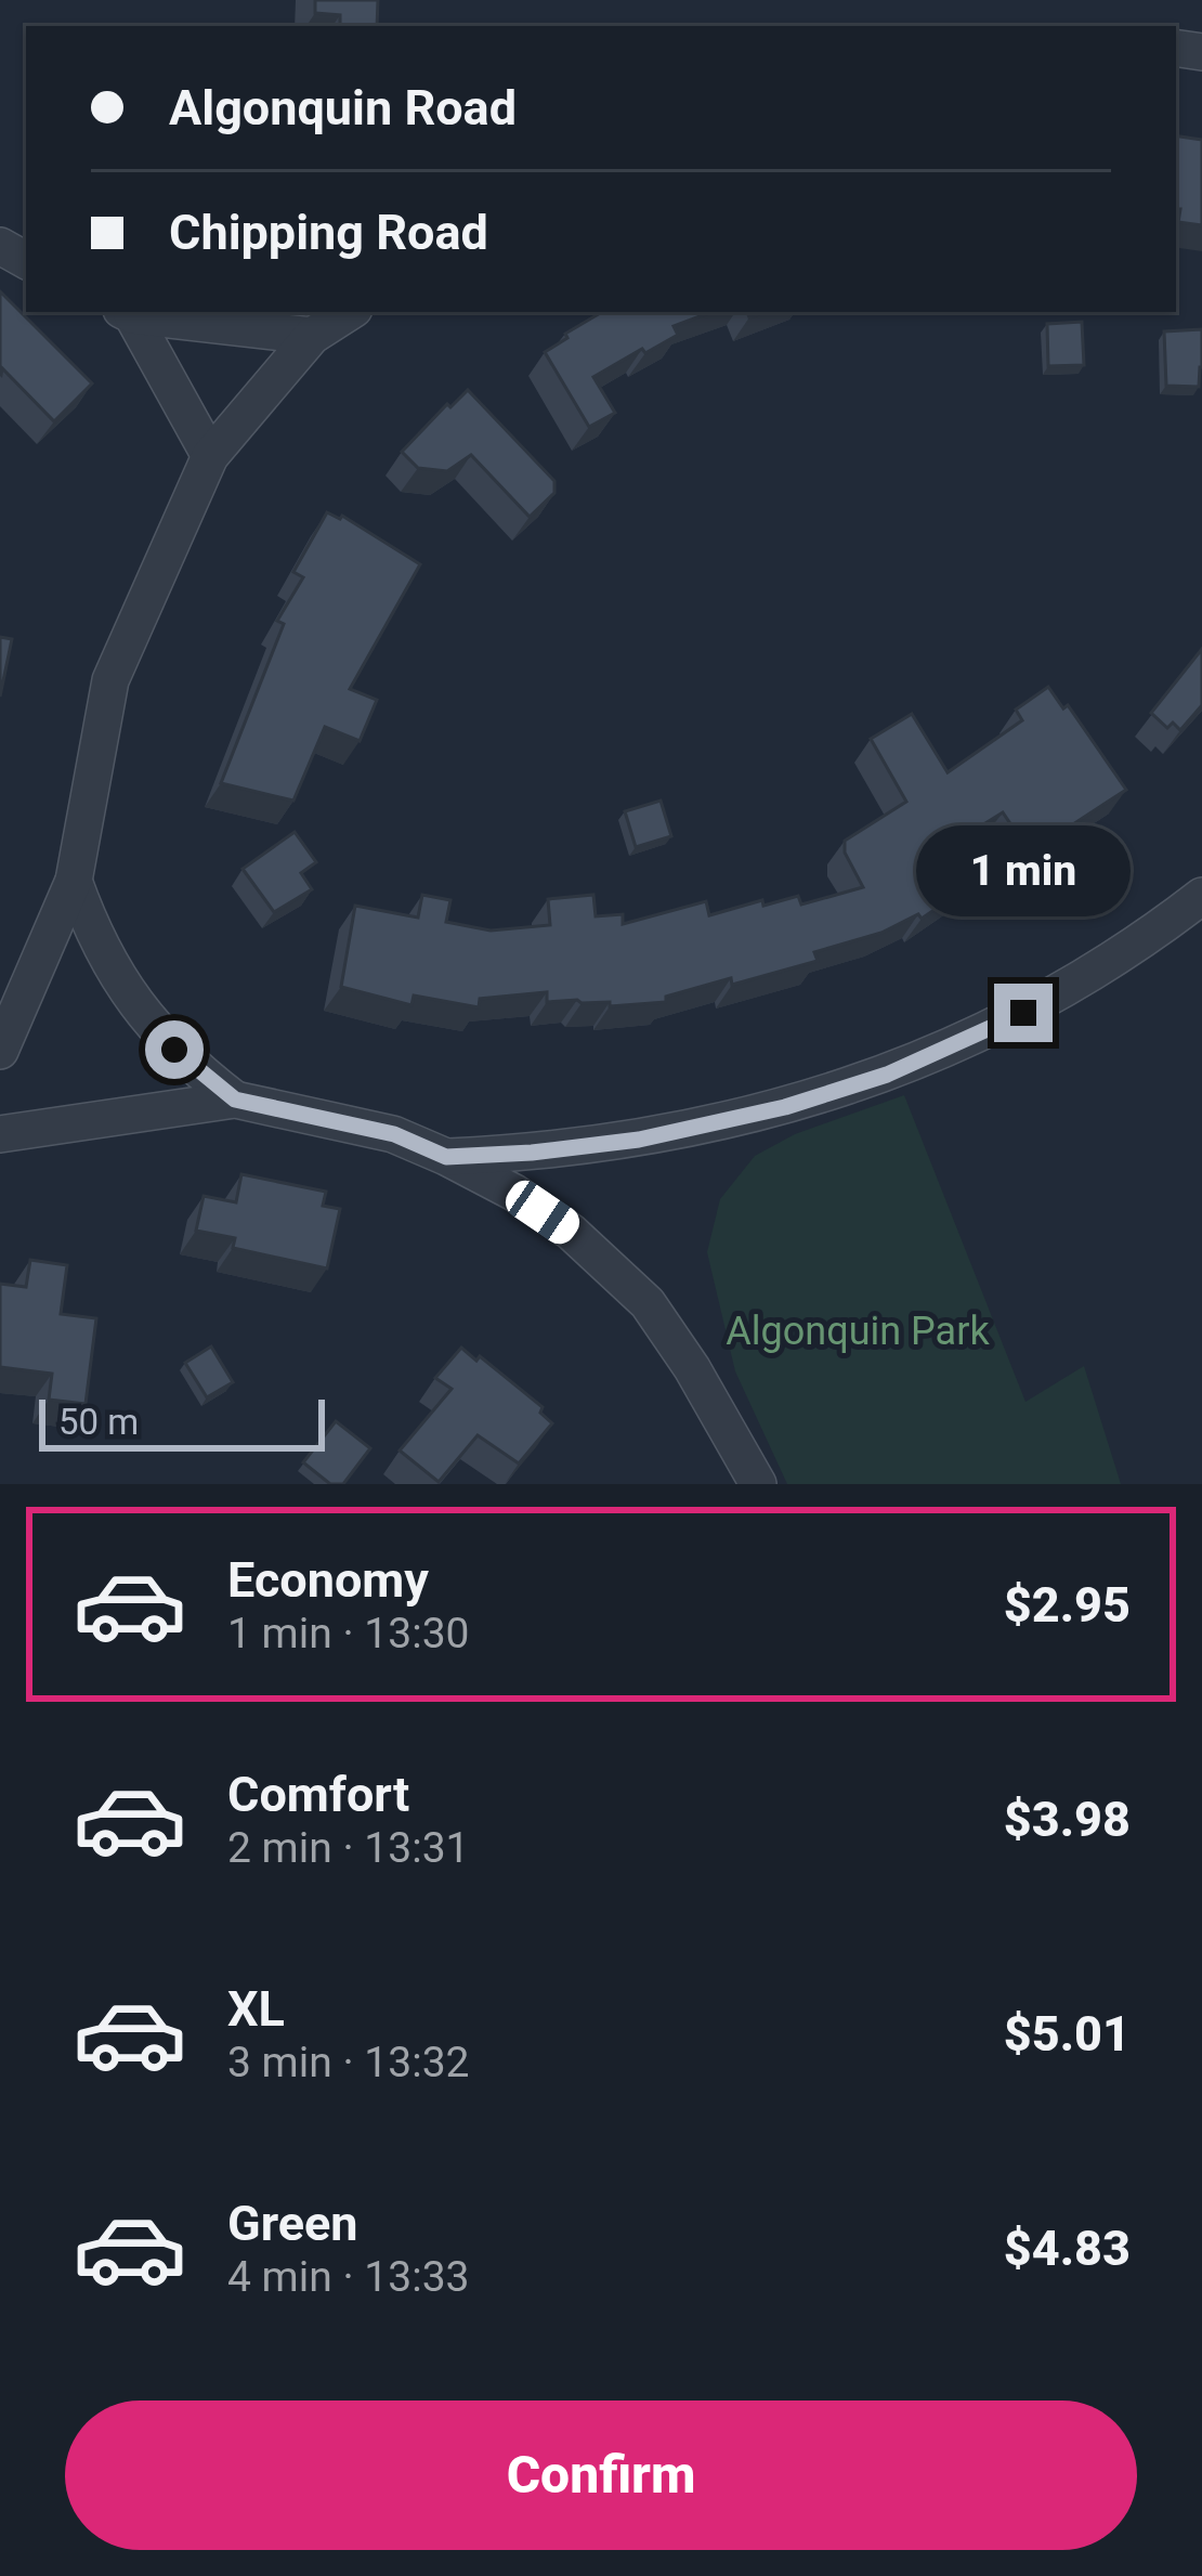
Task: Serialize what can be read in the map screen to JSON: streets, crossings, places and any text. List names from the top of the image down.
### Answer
{
  "parks": ["Algonquin Park"],
  "scale_bar": "50 m",
  "page": {
    "banner": ["Algonquin Road", "Chipping Road"],
    "bubble": "1 min",
    "scale": "50 m",
    "list": [
      {
        "name": "Economy",
        "note": "1 min · 13:30",
        "value": "$2.95"
      },
      {
        "name": "Comfort",
        "note": "2 min · 13:31",
        "value": "$3.98"
      },
      {
        "name": "XL",
        "note": "3 min · 13:32",
        "value": "$5.01"
      },
      {
        "name": "Green",
        "note": "4 min · 13:33",
        "value": "$4.83"
      }
    ],
    "buttons": "Confirm"
  }
}
